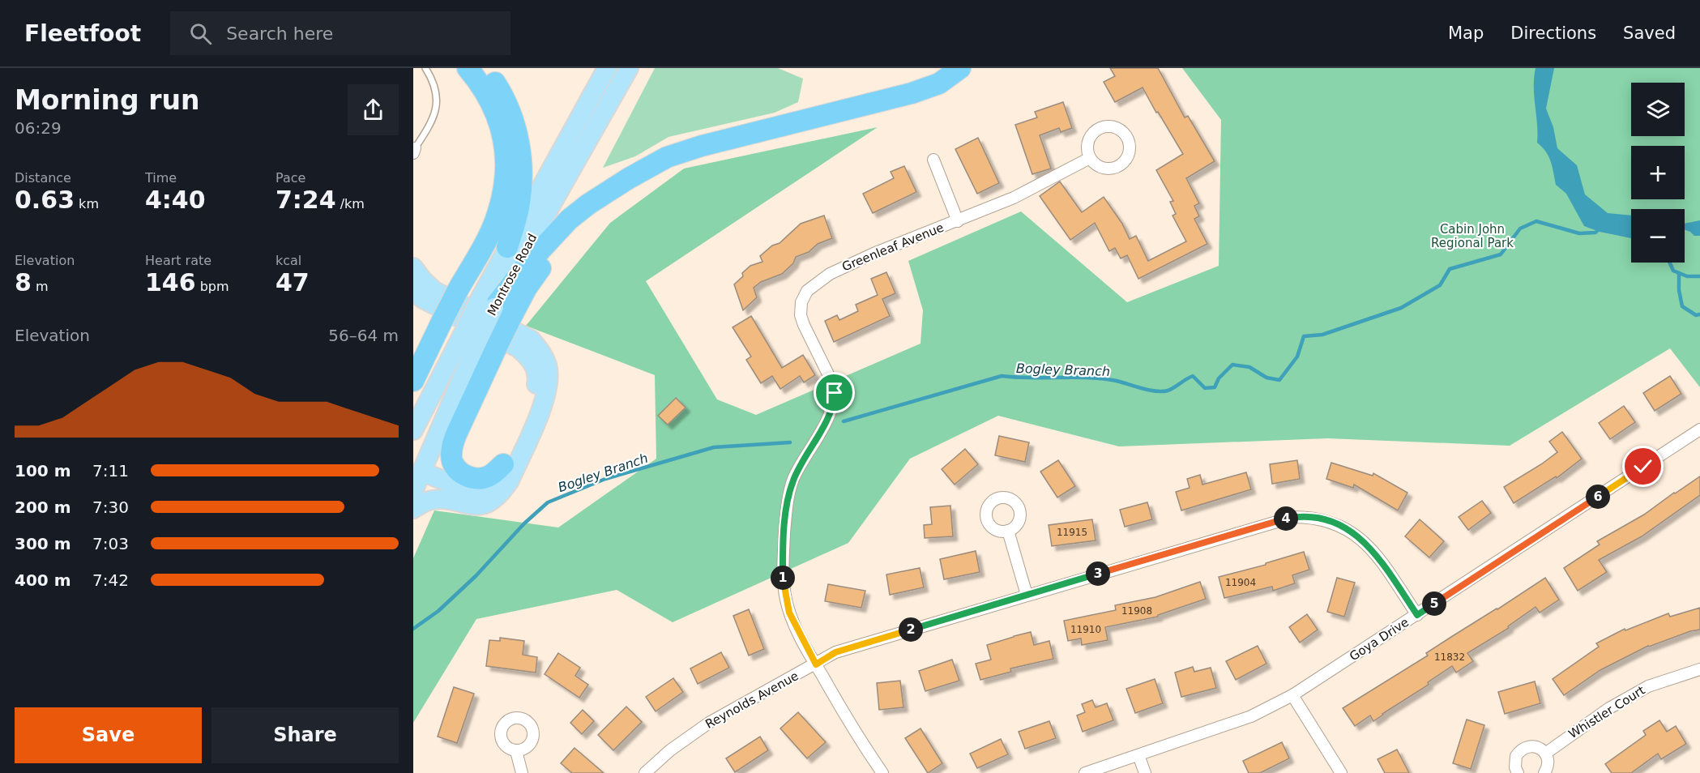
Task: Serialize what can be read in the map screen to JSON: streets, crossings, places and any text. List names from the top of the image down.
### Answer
{
  "streets": {
    "main road": ["Montrose Road"],
    "street": [
      "Greenleaf Avenue",
      "Goya Drive",
      "Reynolds Avenue",
      "Whistler Court"
    ]
  },
  "crossings": [
    ["Greenleaf Avenue", "Reynolds Avenue"],
    ["Goya Drive", "Reynolds Avenue"]
  ],
  "water": ["Bogley Branch"],
  "parks": ["Cabin John Regional Park"],
  "house_numbers": [
    "11915",
    "11904",
    "11908",
    "11910",
    "11832"
  ],
  "page": {
    "header": "Fleetfoot",
    "search": "Search here",
    "nav": ["Map", "Directions", "Saved"],
    "heading": ["Morning run", "06:29"],
    "map_buttons": ["+", "−"],
    "stats": [
      ["Distance", "0.63 km"],
      ["Time", "4:40"],
      ["Pace", "7:24 /km"],
      ["Elevation", "8 m"],
      ["Heart rate", "146 bpm"],
      ["kcal", "47"]
    ],
    "chart": ["Elevation", "56–64 m"],
    "list": [
      {
        "name": "100 m",
        "note": "7:11"
      },
      {
        "name": "200 m",
        "note": "7:30"
      },
      {
        "name": "300 m",
        "note": "7:03"
      },
      {
        "name": "400 m",
        "note": "7:42"
      }
    ],
    "pins": [
      "6",
      "4",
      "3",
      "1",
      "5",
      "2"
    ],
    "buttons": ["Save", "Share"]
  }
}
